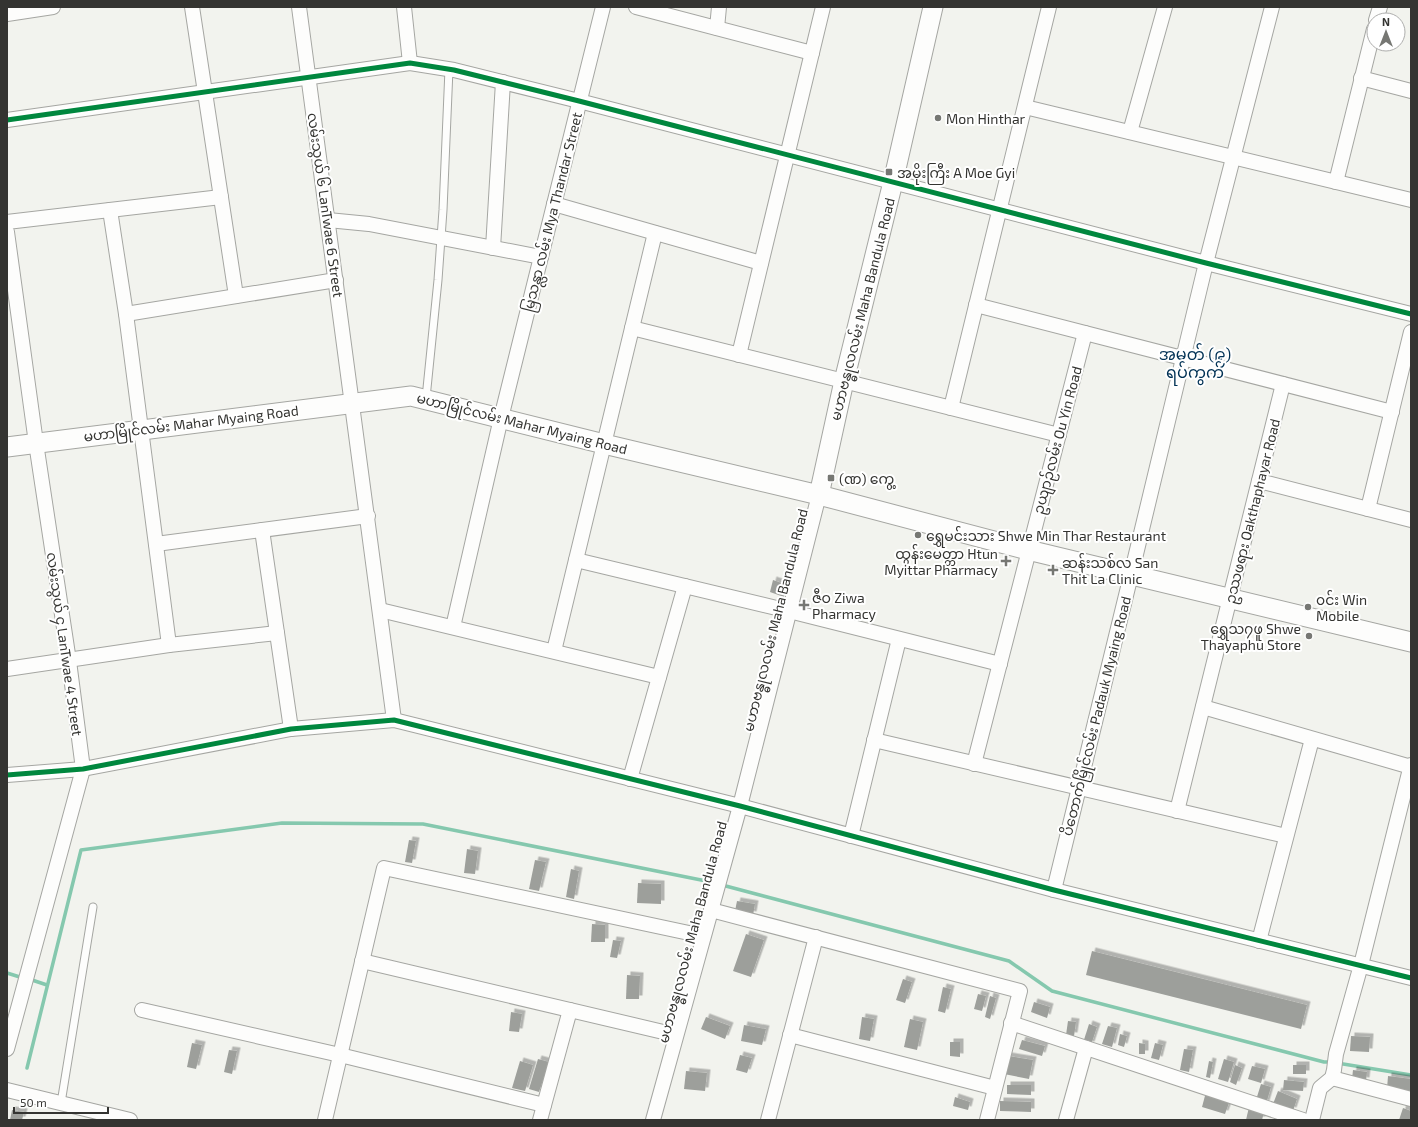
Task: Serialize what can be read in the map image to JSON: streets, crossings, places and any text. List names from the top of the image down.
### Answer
{
  "streets": {
    "street": [
      "လမ်းသွယ် ၆ LanTwae 6 Street",
      "မြသန္လာ လမ်း Mya Thandar Street",
      "မဟာဗန္ဓုလလမ်း Maha Bandula Road",
      "မဟာမြိုင်လမ်း Mahar Myaing Road",
      "ဥယျာဉ်လမ်း Ou Yin Road",
      "ဥဿဖရား Oakthaphayar Road",
      "လမ်းသွယ် ၄ LanTwae 4 Street",
      "ပိတောက်မြိုင်လမ်း Padauk Myaing Road"
    ]
  },
  "crossings": [
    ["လမ်းသွယ် ၆ LanTwae 6 Street", "မဟာမြိုင်လမ်း Mahar Myaing Road"],
    ["မြသန္လာ လမ်း Mya Thandar Street", "မဟာမြိုင်လမ်း Mahar Myaing Road"],
    ["မဟာဗန္ဓုလလမ်း Maha Bandula Road", "မဟာမြိုင်လမ်း Mahar Myaing Road"],
    ["မဟာမြိုင်လမ်း Mahar Myaing Road", "ဥယျာဉ်လမ်း Ou Yin Road"],
    ["မဟာမြိုင်လမ်း Mahar Myaing Road", "ဥဿဖရား Oakthaphayar Road"],
    ["မဟာမြိုင်လမ်း Mahar Myaing Road", "လမ်းသွယ် ၄ LanTwae 4 Street"],
    ["မဟာမြိုင်လမ်း Mahar Myaing Road", "ပိတောက်မြိုင်လမ်း Padauk Myaing Road"]
  ],
  "districts": ["အမှတ် (၉) ရပ်ကွက်"],
  "places": {
    "other": [
      "Mon Hinthar",
      "ရွှေမင်းသား Shwe Min Thar Restaurant",
      "၀င်း Win Mobile",
      "ရွှေသ၇ဖူ Shwe Thayaphu Store"
    ],
    "transit": ["အမိုးကြီး A Moe Gyi", "(ဏ) ကွေ့"],
    "health": ["ထွန်းမေတ္တာ Htun Myittar Pharmacy", "ဆန်းသစ်လ San Thit La Clinic", "ဇီဝ Ziwa Pharmacy"]
  },
  "scale_bar": "50 m",
  "north": "top"
}
